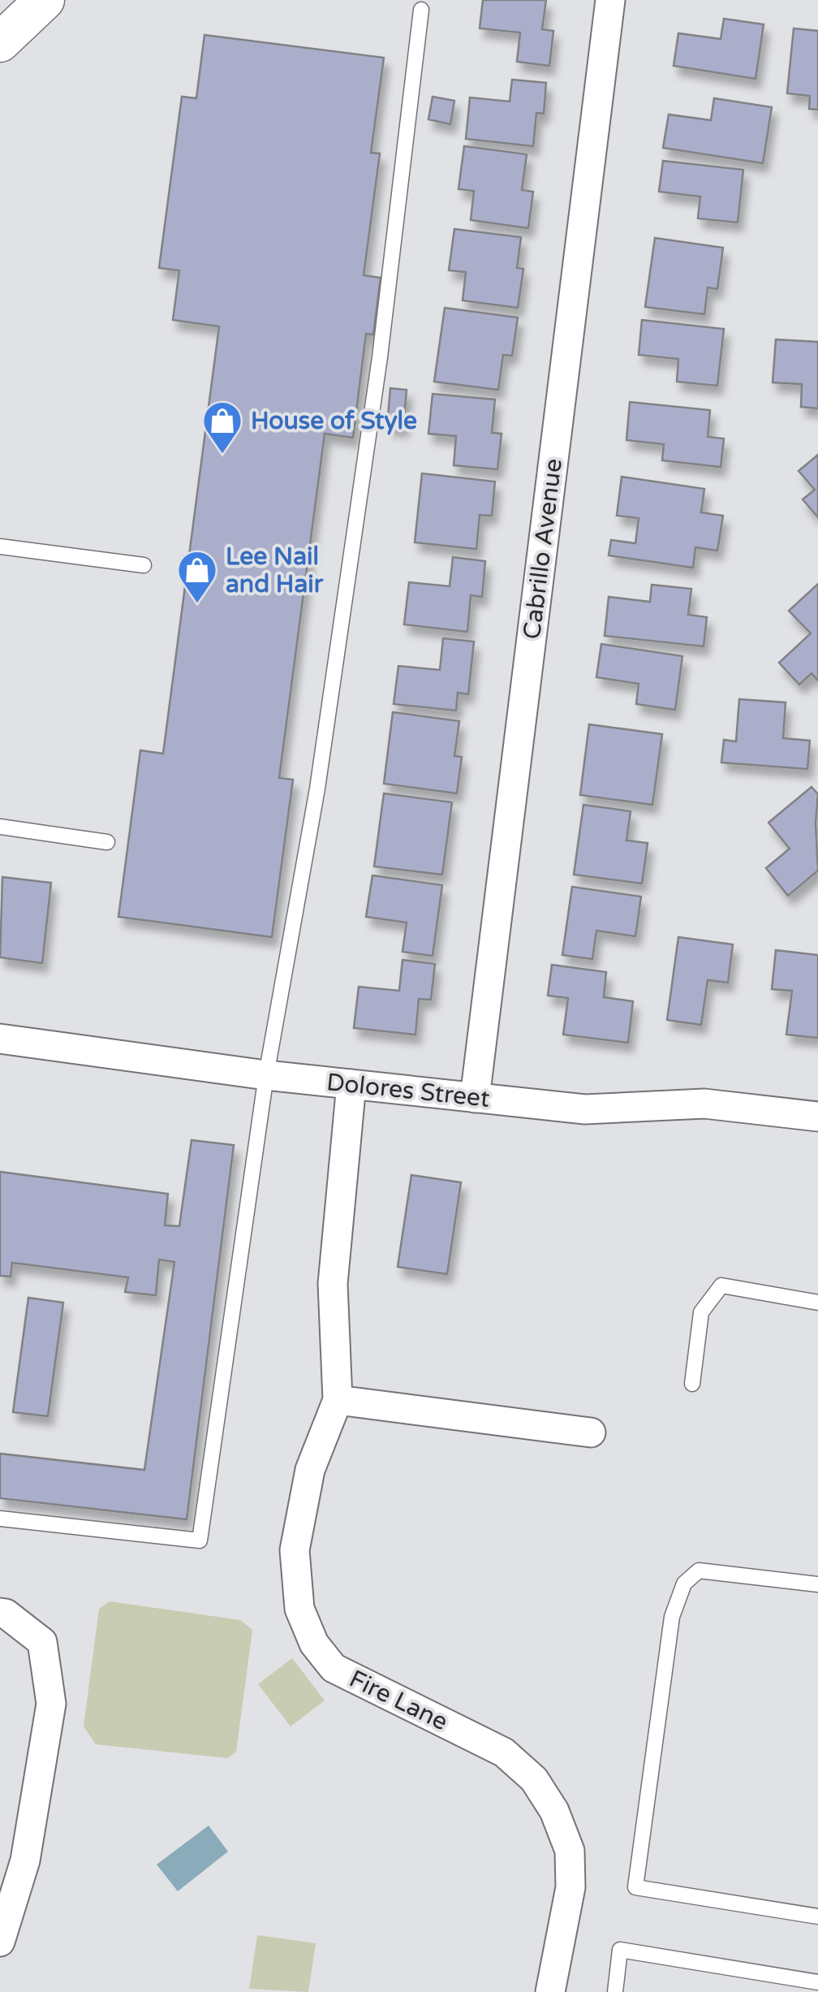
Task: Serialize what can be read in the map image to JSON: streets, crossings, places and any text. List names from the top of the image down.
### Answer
{
  "streets": {
    "street": ["Cabrillo Avenue", "Dolores Street", "Fire Lane"]
  },
  "crossings": [
    ["Cabrillo Avenue", "Dolores Street"],
    ["Dolores Street", "Fire Lane"]
  ],
  "places": {
    "shop": ["House of Style", "Lee Nail and Hair"]
  }
}
